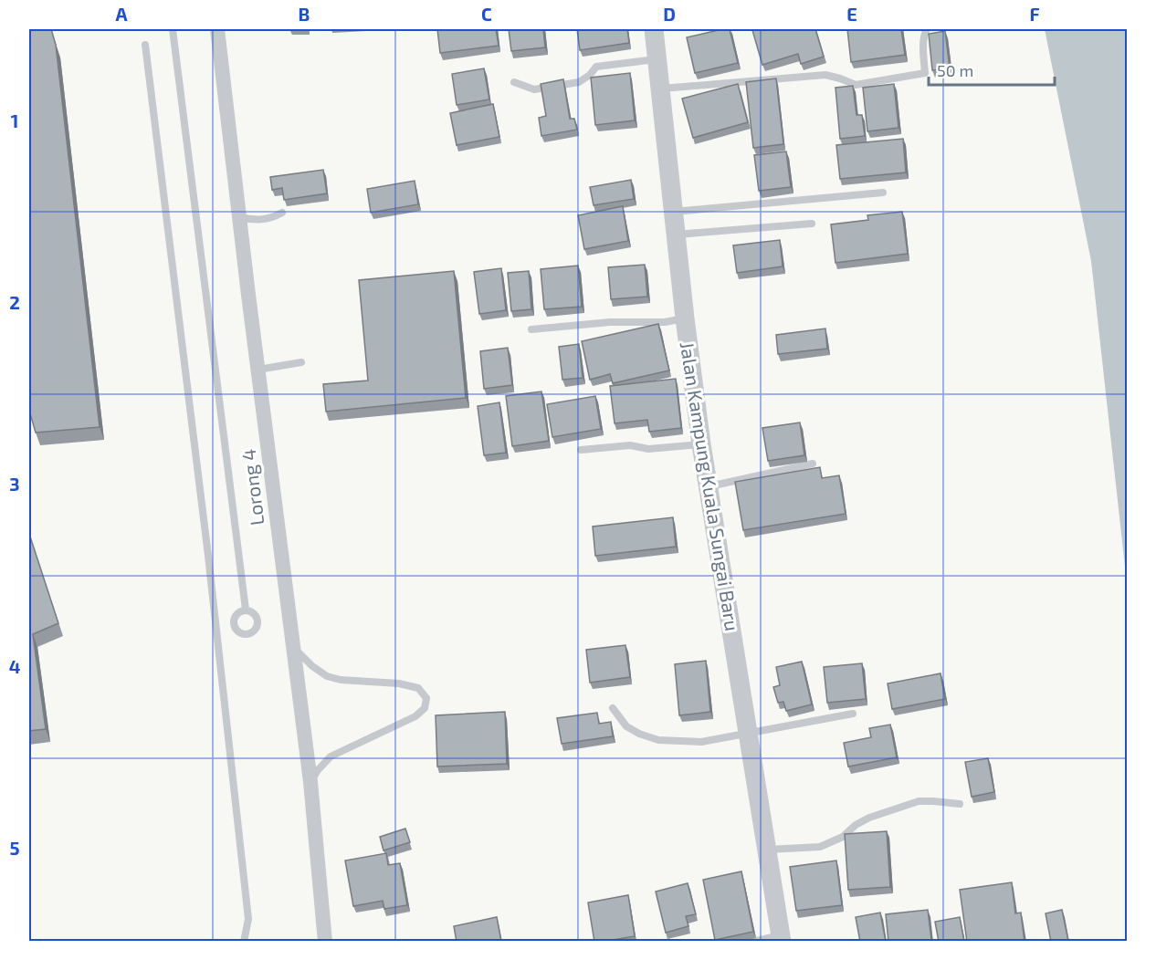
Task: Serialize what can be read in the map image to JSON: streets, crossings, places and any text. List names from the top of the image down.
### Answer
{
  "streets": {
    "street": ["Jalan Kampung Kuala Sungai Baru", "Lorong 4"]
  },
  "scale_bar": "50 m",
  "grid": {
    "columns": [
      "A",
      "B",
      "C",
      "D",
      "E",
      "F"
    ],
    "rows": [
      "1",
      "2",
      "3",
      "4",
      "5"
    ]
  }
}
